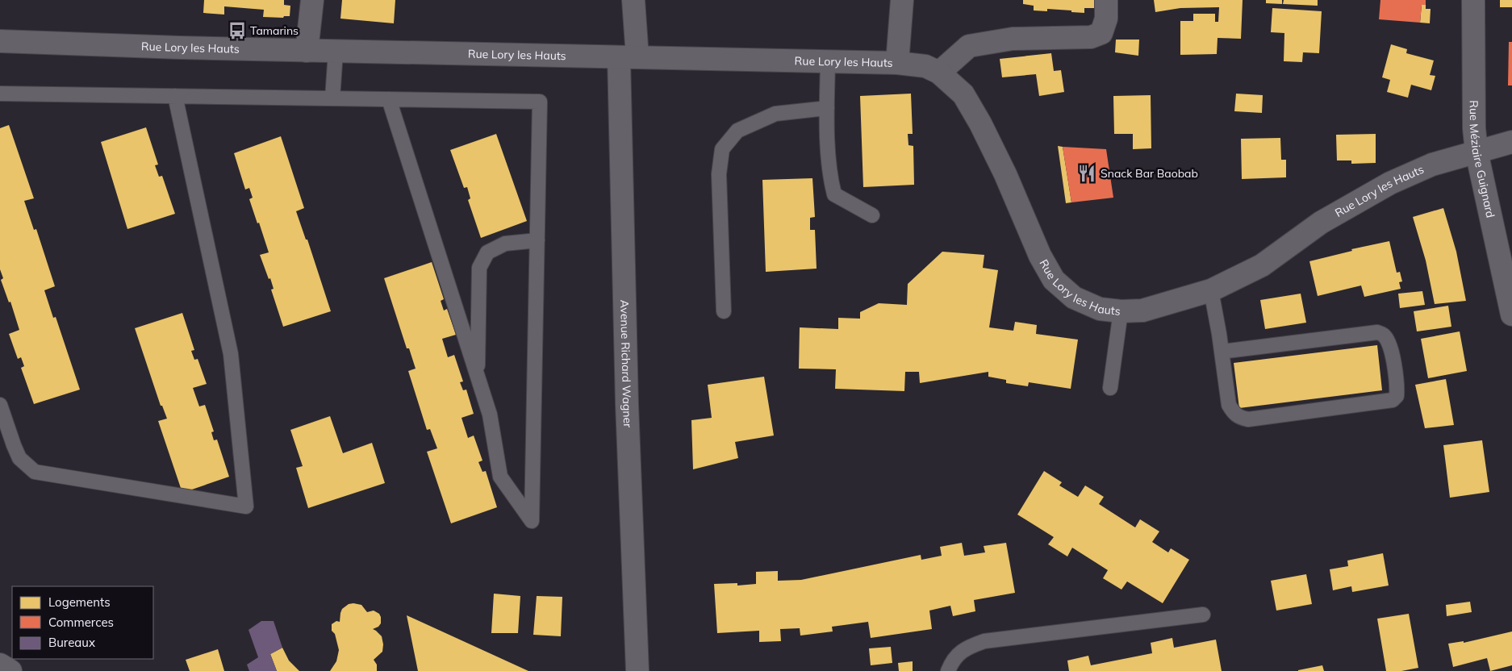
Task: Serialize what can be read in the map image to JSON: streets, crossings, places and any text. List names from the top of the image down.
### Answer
{
  "streets": {
    "street": ["Rue Lory les Hauts", "Rue Méziaire Guignard", "Avenue Richard Wagner"]
  },
  "crossings": [
    ["Rue Lory les Hauts", "Rue Méziaire Guignard"],
    ["Rue Lory les Hauts", "Avenue Richard Wagner"]
  ],
  "places": {
    "bus stop": ["Tamarins"],
    "restaurant": ["Snack Bar Baobab"]
  },
  "legend": ["Logements", "Commerces", "Bureaux"]
}
